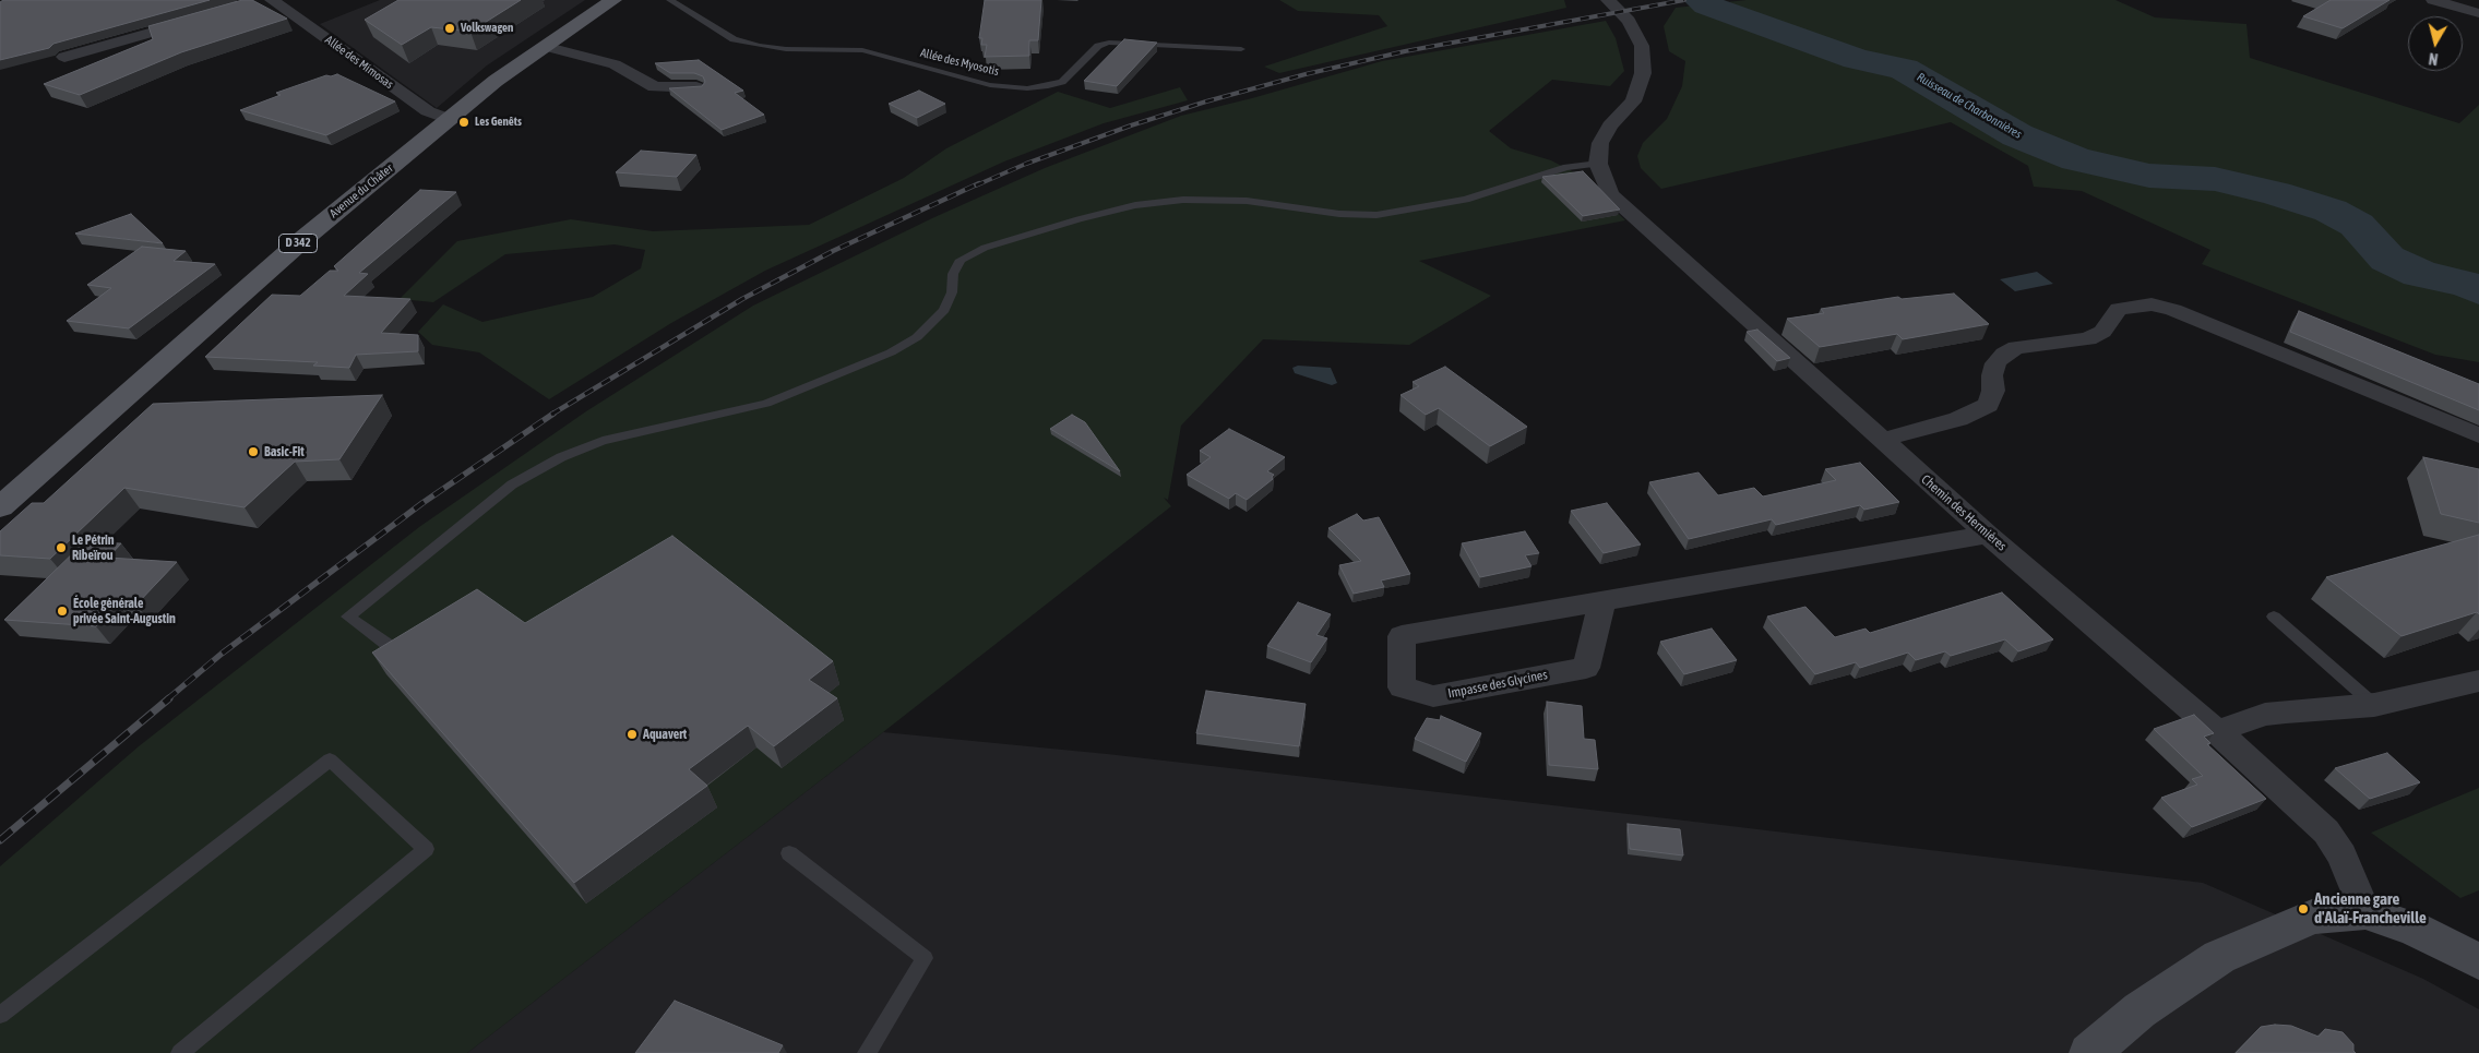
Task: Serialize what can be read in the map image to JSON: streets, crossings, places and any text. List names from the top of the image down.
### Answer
{
  "streets": {
    "main road": ["Avenue du Châter", "D 342"],
    "street": ["Allée des Mimosas", "Chemin des Hermières", "Impasse des Glycines"],
    "lane": ["Allée des Myosotis"]
  },
  "crossings": [
    ["Allée des Mimosas", "Avenue du Châter"],
    ["Chemin des Hermières", "Impasse des Glycines"]
  ],
  "water": ["Ruisseau de Charbonnières"],
  "places": [
    "Volkswagen",
    "Les Genêts",
    "Basic-Fit",
    "Le Pétrin Ribeïrou",
    "École générale privée Saint-Augustin",
    "Aquavert",
    "Ancienne gare d'Alaï-Francheville"
  ],
  "north": "bottom"
}
